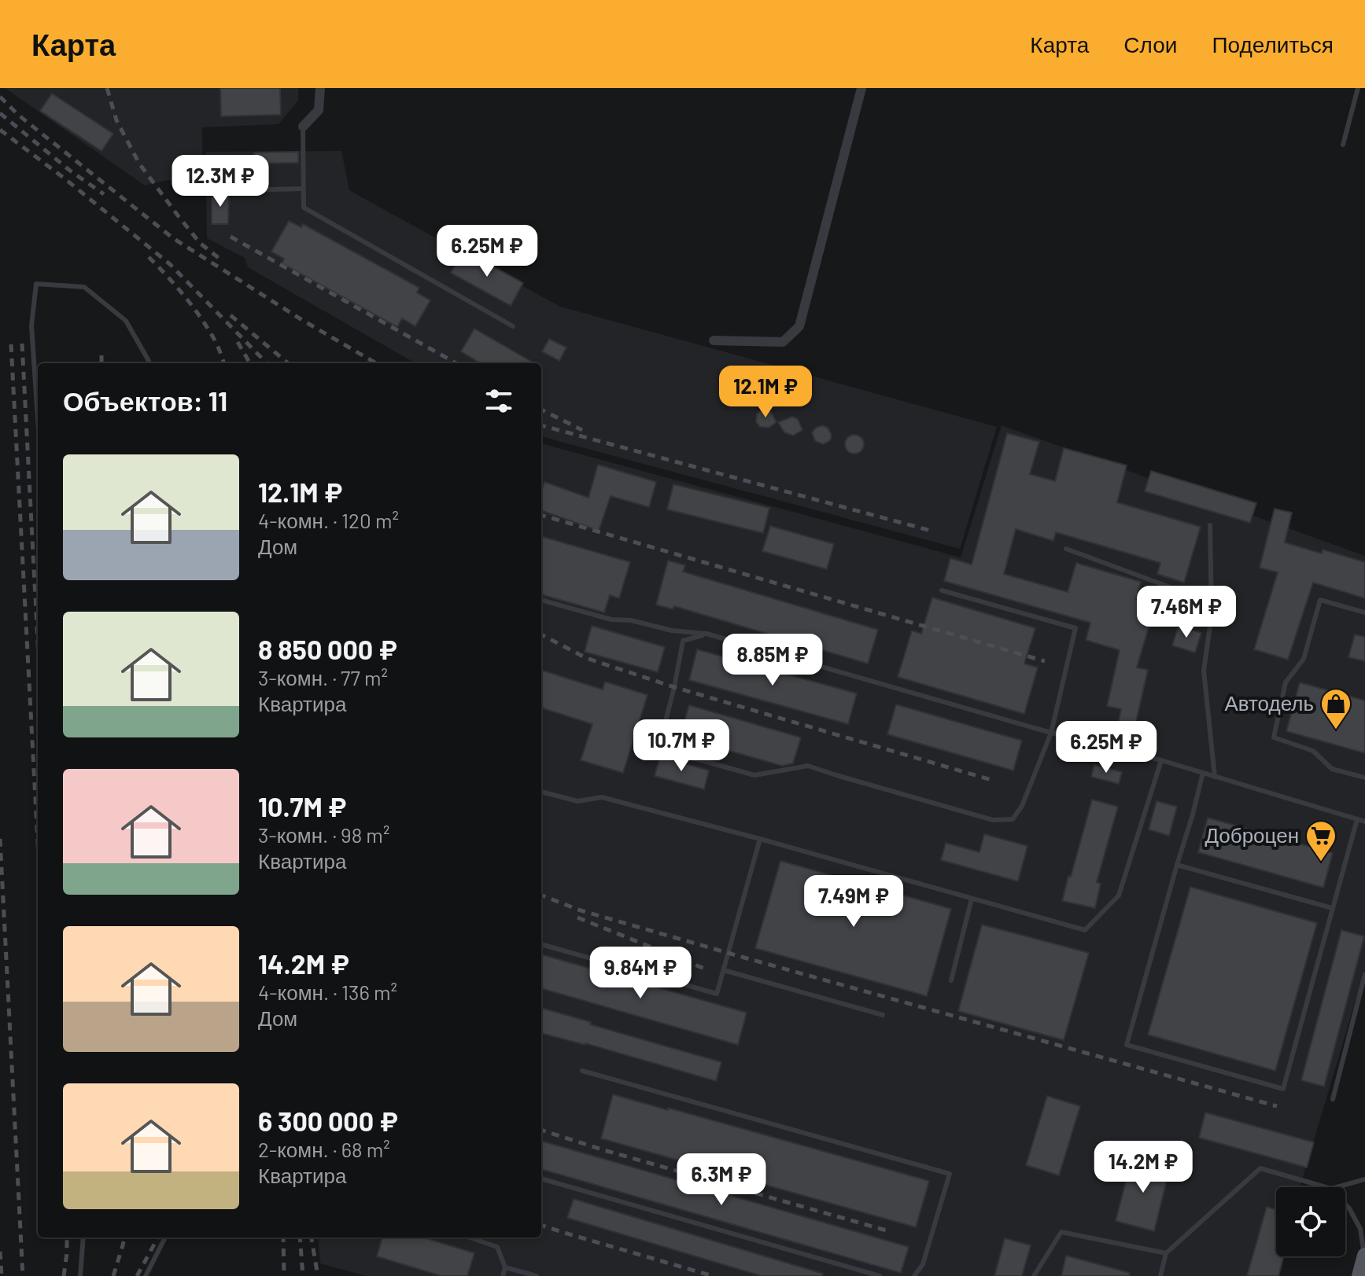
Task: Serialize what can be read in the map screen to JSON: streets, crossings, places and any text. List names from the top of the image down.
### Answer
{
  "places": {
    "shop": ["Автодель"],
    "supermarket": ["Доброцен"]
  },
  "page": {
    "header": "Карта",
    "nav": ["Карта", "Слои", "Поделиться"],
    "price": [
      "12.3M ₽",
      "6.25M ₽",
      "12.1M ₽",
      "7.46M ₽",
      "8.85M ₽",
      "10.7M ₽",
      "6.25M ₽",
      "7.49M ₽",
      "9.84M ₽",
      "14.2M ₽",
      "6.3M ₽"
    ],
    "heading": "Объектов: 11",
    "list": [
      {
        "name": "12.1M ₽",
        "note": "4-комн. · 120 m² · Дом"
      },
      {
        "name": "8 850 000 ₽",
        "note": "3-комн. · 77 m² · Квартира"
      },
      {
        "name": "10.7M ₽",
        "note": "3-комн. · 98 m² · Квартира"
      },
      {
        "name": "14.2M ₽",
        "note": "4-комн. · 136 m² · Дом"
      },
      {
        "name": "6 300 000 ₽",
        "note": "2-комн. · 68 m² · Квартира"
      }
    ]
  }
}
